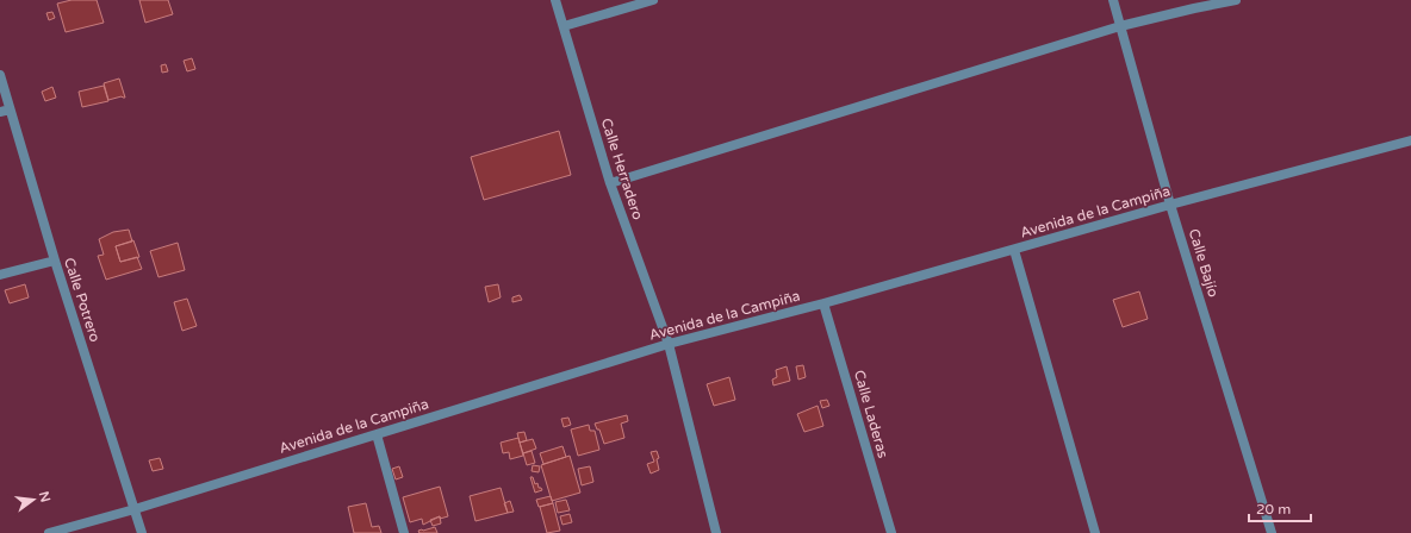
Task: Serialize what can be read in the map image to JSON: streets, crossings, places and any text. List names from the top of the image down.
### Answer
{
  "streets": {
    "street": [
      "Calle Herradero",
      "Avenida de la Campiña",
      "Calle Bajío",
      "Calle Potrero",
      "Calle Laderas"
    ]
  },
  "crossings": [
    ["Calle Herradero", "Avenida de la Campiña"],
    ["Avenida de la Campiña", "Calle Bajío"],
    ["Avenida de la Campiña", "Calle Potrero"],
    ["Avenida de la Campiña", "Calle Laderas"]
  ],
  "scale_bar": "20 m",
  "north": "right"
}
